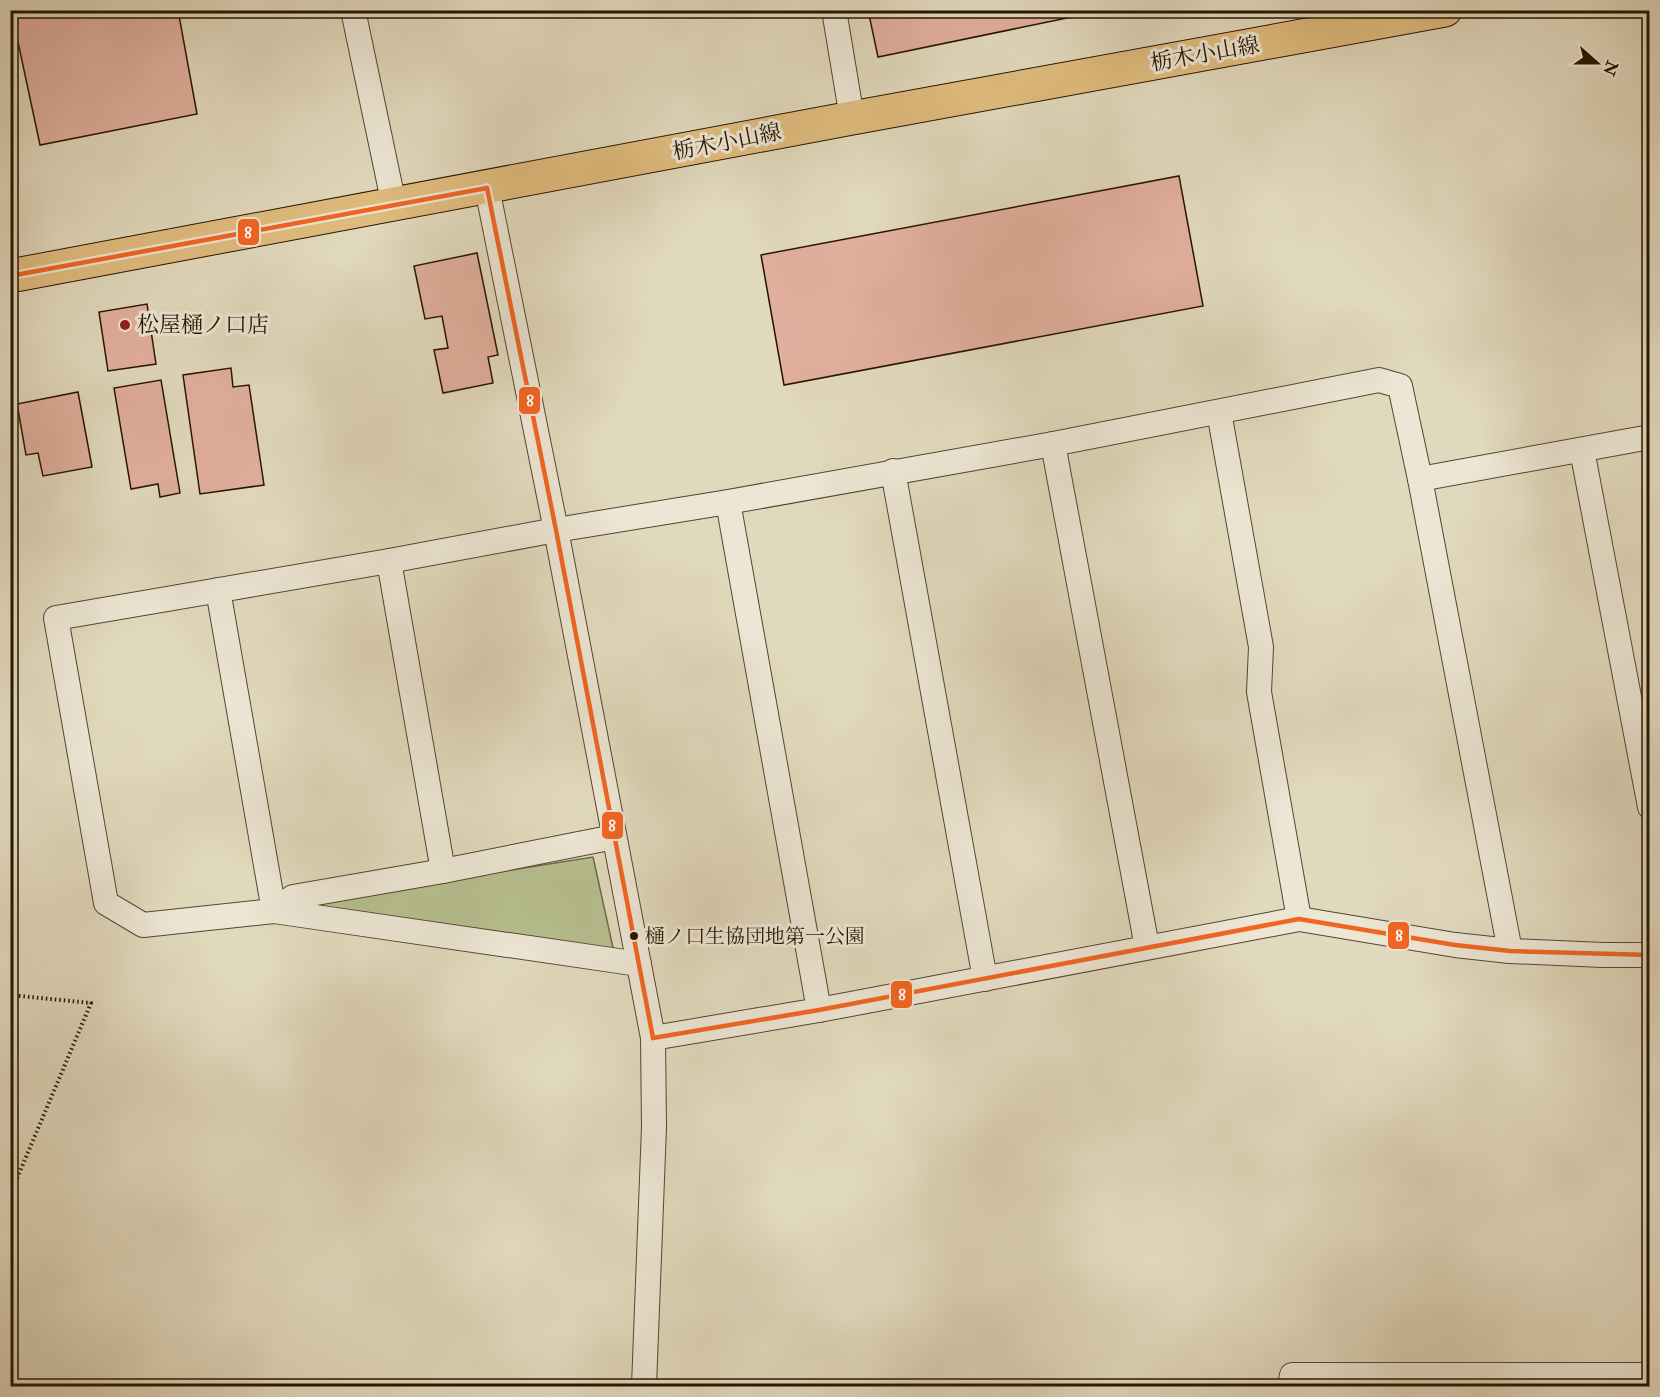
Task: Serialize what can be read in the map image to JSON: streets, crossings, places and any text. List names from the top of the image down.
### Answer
{
  "streets": {
    "main road": ["栃木小山線"]
  },
  "places": ["松屋樋ノ口店", "樋ノ口生協団地第一公園"],
  "lines": ["transit line 8"],
  "north": "right"
}
